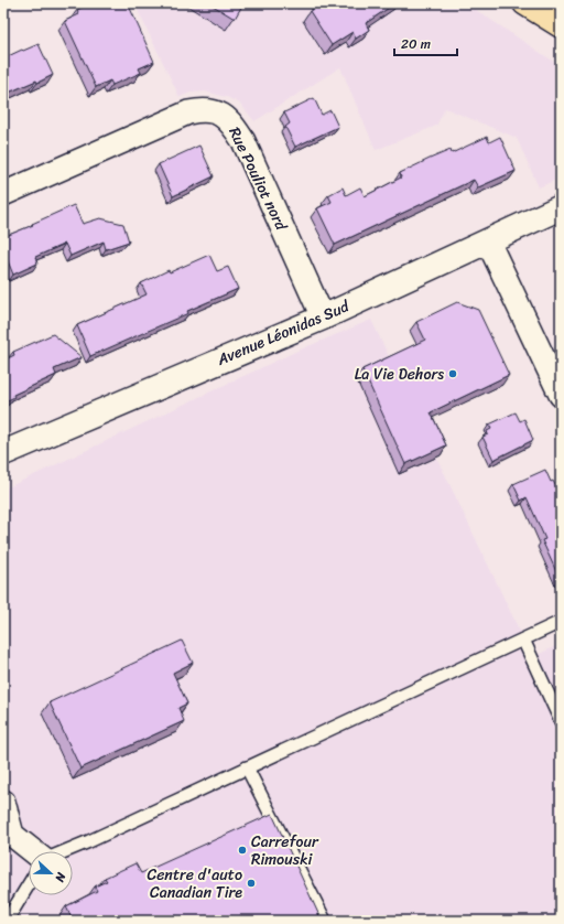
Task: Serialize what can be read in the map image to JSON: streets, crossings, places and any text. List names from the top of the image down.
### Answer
{
  "streets": {
    "street": ["Rue Pouliot nord", "Avenue Léonidas Sud"]
  },
  "crossings": [
    ["Rue Pouliot nord", "Avenue Léonidas Sud"]
  ],
  "places": ["La Vie Dehors", "Carrefour Rimouski", "Centre d'auto Canadian Tire"],
  "scale_bar": "20 m",
  "north": "right"
}
